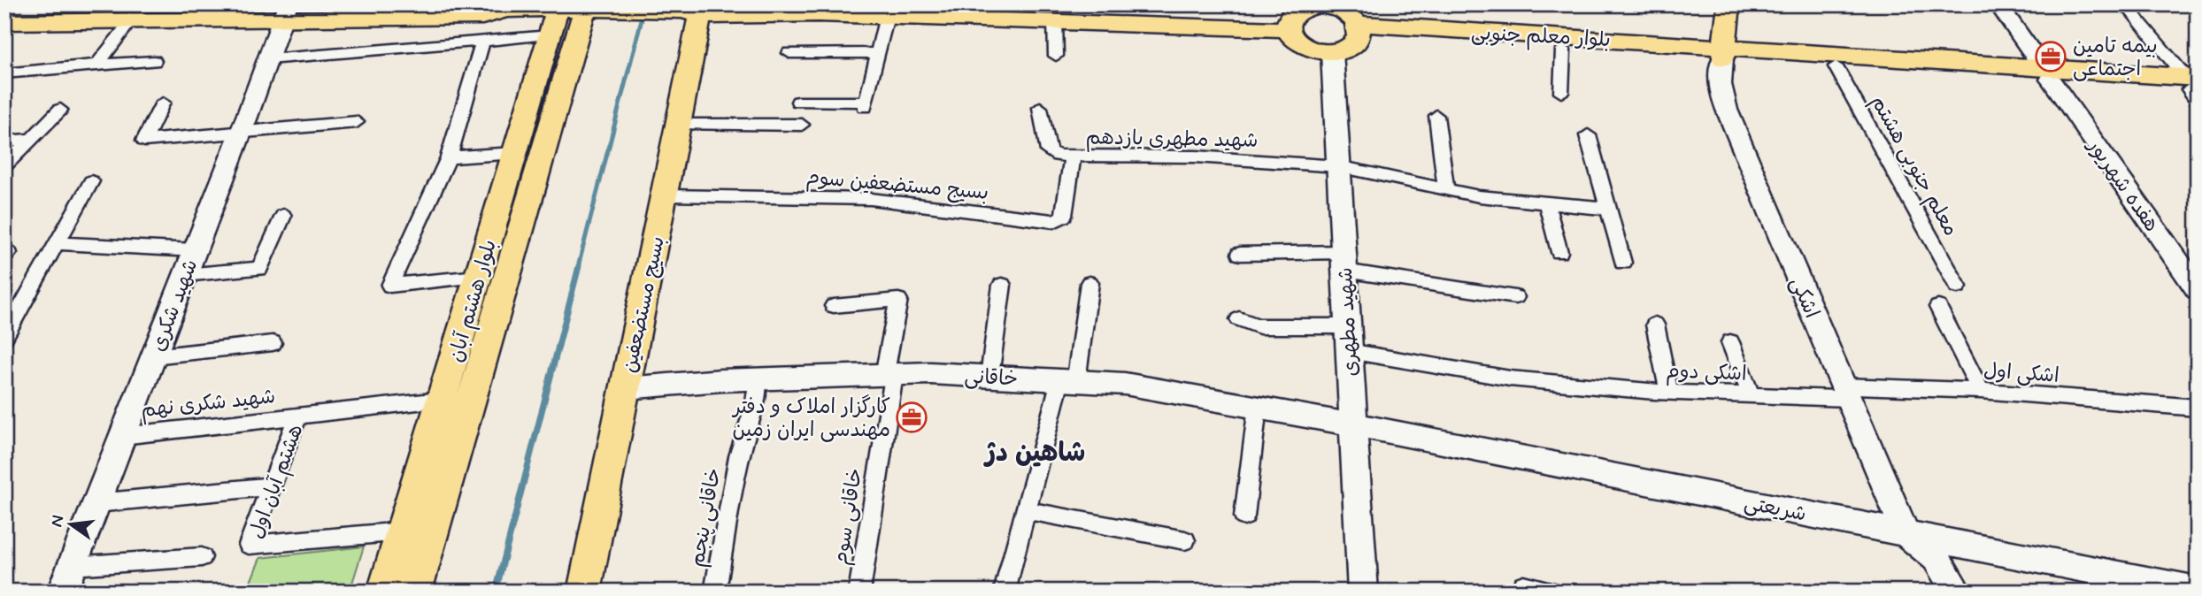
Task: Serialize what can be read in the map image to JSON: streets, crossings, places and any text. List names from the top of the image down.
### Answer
{
  "streets": {
    "main road": ["بلوار معلم جنوبی", "بلوار هشتم آبان", "بسیج مستضعفین"],
    "street": [
      "شهید مطهری یازدهم",
      "معلم جنوبی هشتم",
      "بسیج مستضعفین سوم",
      "هفده شهریور",
      "اشکی",
      "شهید شکری",
      "شهید مطهری",
      "اشکی دوم",
      "اشکی اول",
      "خاقانی",
      "شهید شکری نهم",
      "هشتم آبان اول",
      "شریعتی",
      "خاقانی سوم",
      "خاقانی پنجم"
    ]
  },
  "crossings": [
    ["بلوار معلم جنوبی", "معلم جنوبی هشتم"],
    ["بلوار معلم جنوبی", "هفده شهریور"],
    ["بلوار معلم جنوبی", "اشکی"],
    ["بلوار معلم جنوبی", "شهید مطهری"],
    ["شهید مطهری یازدهم", "بسیج مستضعفین سوم"],
    ["شهید مطهری یازدهم", "شهید مطهری"],
    ["بسیج مستضعفین سوم", "بسیج مستضعفین"],
    ["اشکی", "اشکی دوم"],
    ["اشکی", "اشکی اول"],
    ["اشکی", "شریعتی"],
    ["بلوار هشتم آبان", "شهید شکری نهم"],
    ["بلوار هشتم آبان", "هشتم آبان اول"],
    ["بسیج مستضعفین", "خاقانی"],
    ["شهید شکری", "شهید شکری نهم"],
    ["شهید مطهری", "اشکی دوم"],
    ["شهید مطهری", "خاقانی"],
    ["شهید مطهری", "شریعتی"],
    ["اشکی دوم", "اشکی اول"],
    ["خاقانی", "شریعتی"],
    ["خاقانی", "خاقانی سوم"],
    ["خاقانی", "خاقانی پنجم"],
    ["شهید شکری نهم", "هشتم آبان اول"]
  ],
  "districts": ["شاهین دژ"],
  "places": {
    "office": ["بیمه تامین اجتماعی", "کارگزار املاک و دفتر مهندسی ایران زمین"]
  },
  "north": "left"
}
